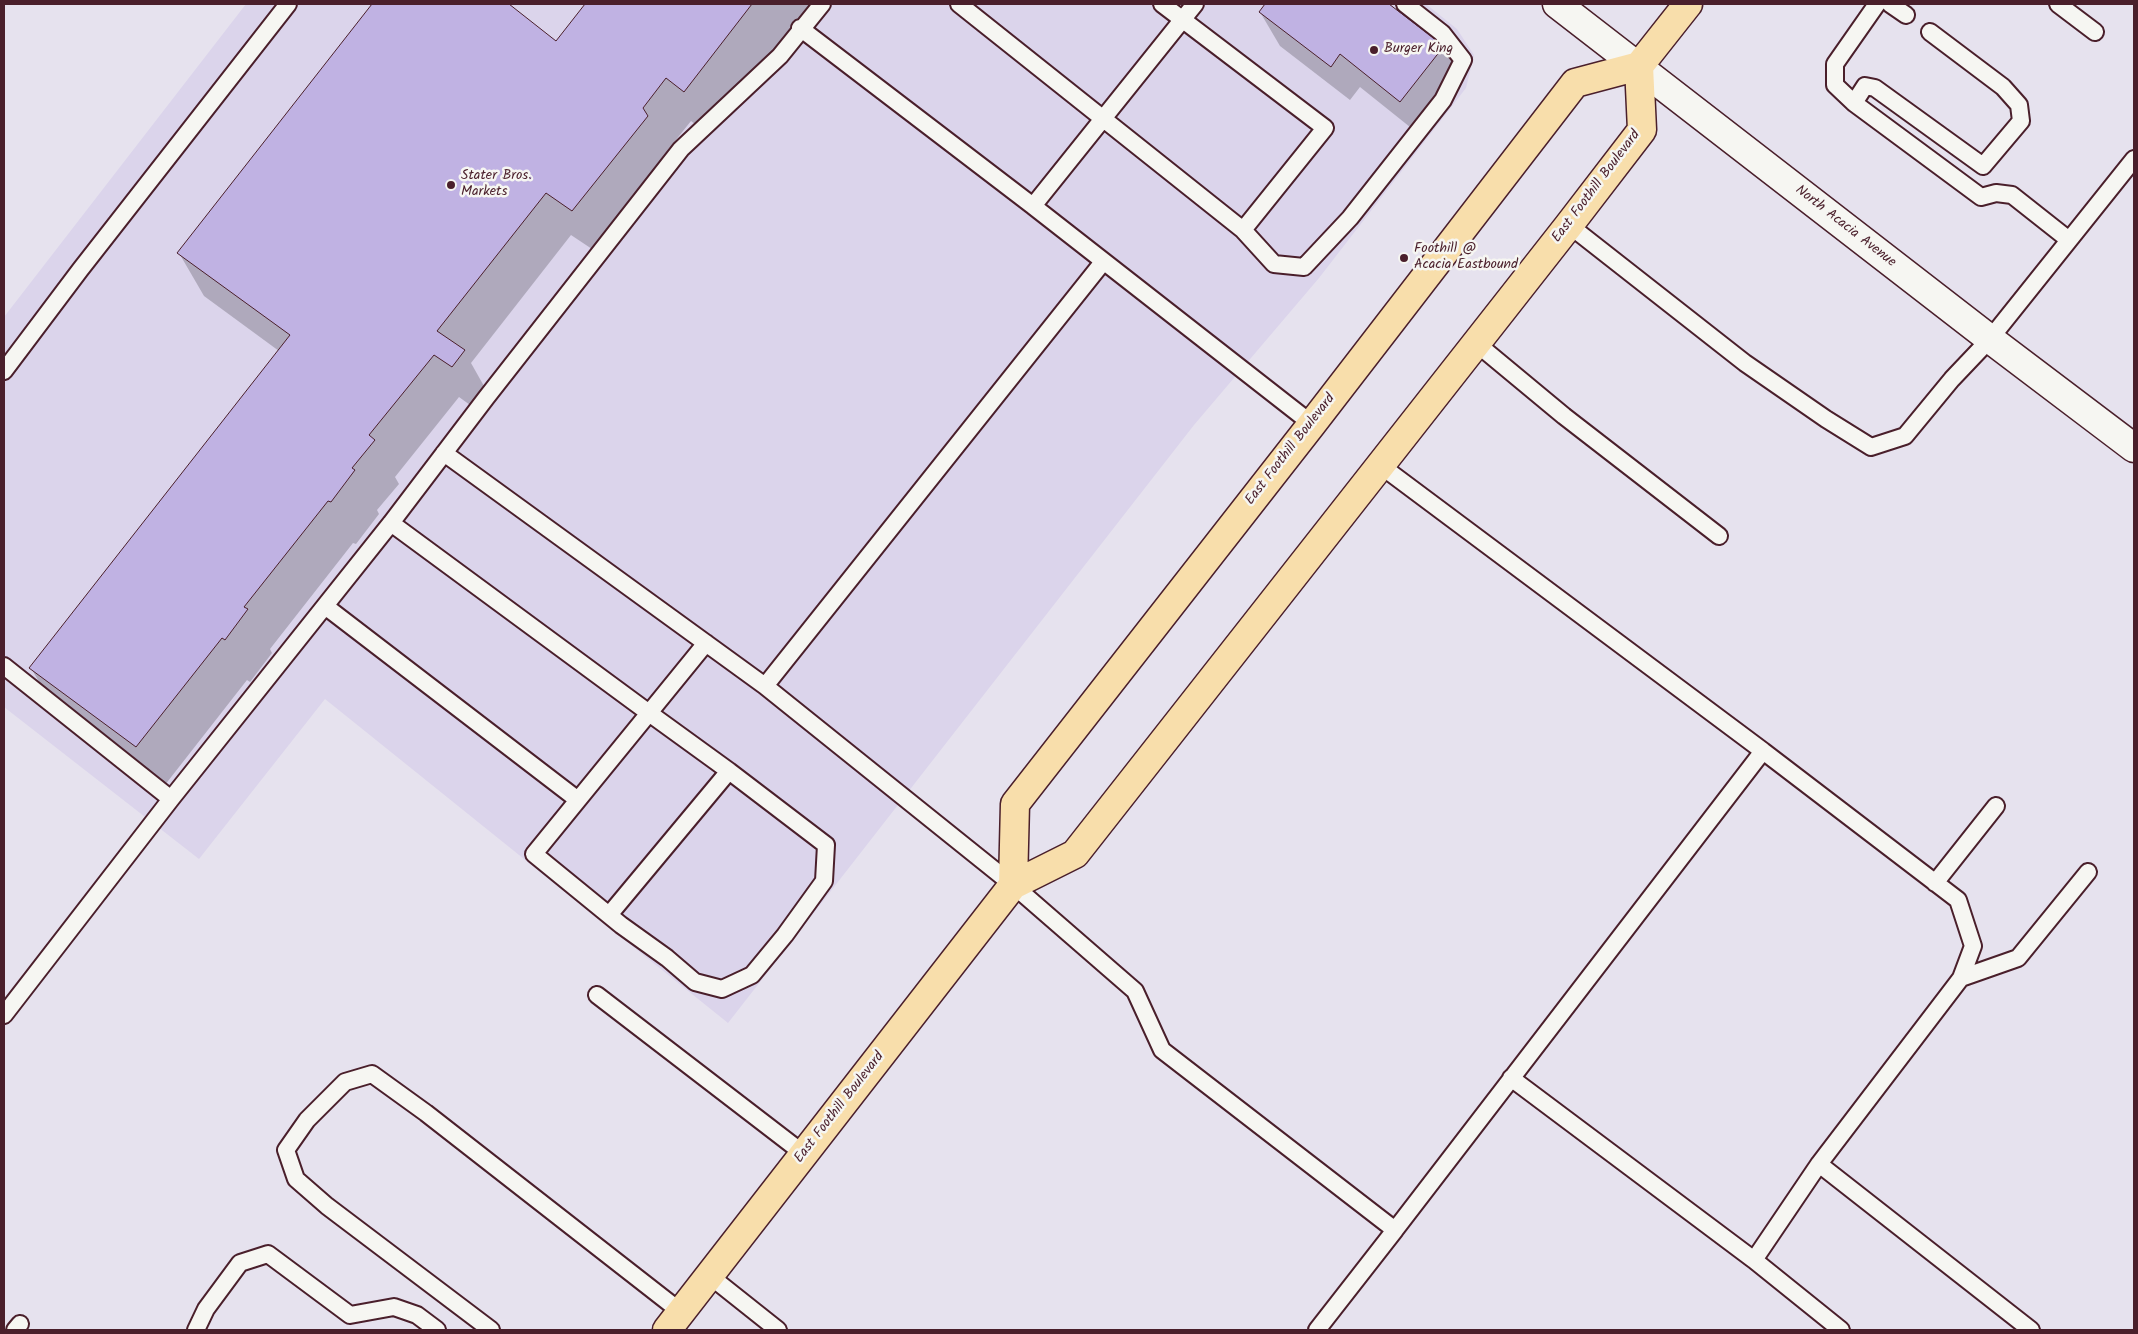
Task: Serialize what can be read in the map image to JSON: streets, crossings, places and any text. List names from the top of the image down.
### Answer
{
  "streets": {
    "main road": ["East Foothill Boulevard"],
    "street": ["North Acacia Avenue"]
  },
  "crossings": [
    ["East Foothill Boulevard", "North Acacia Avenue"]
  ],
  "places": ["Burger King", "Stater Bros. Markets", "Foothill @ Acacia Eastbound"]
}
